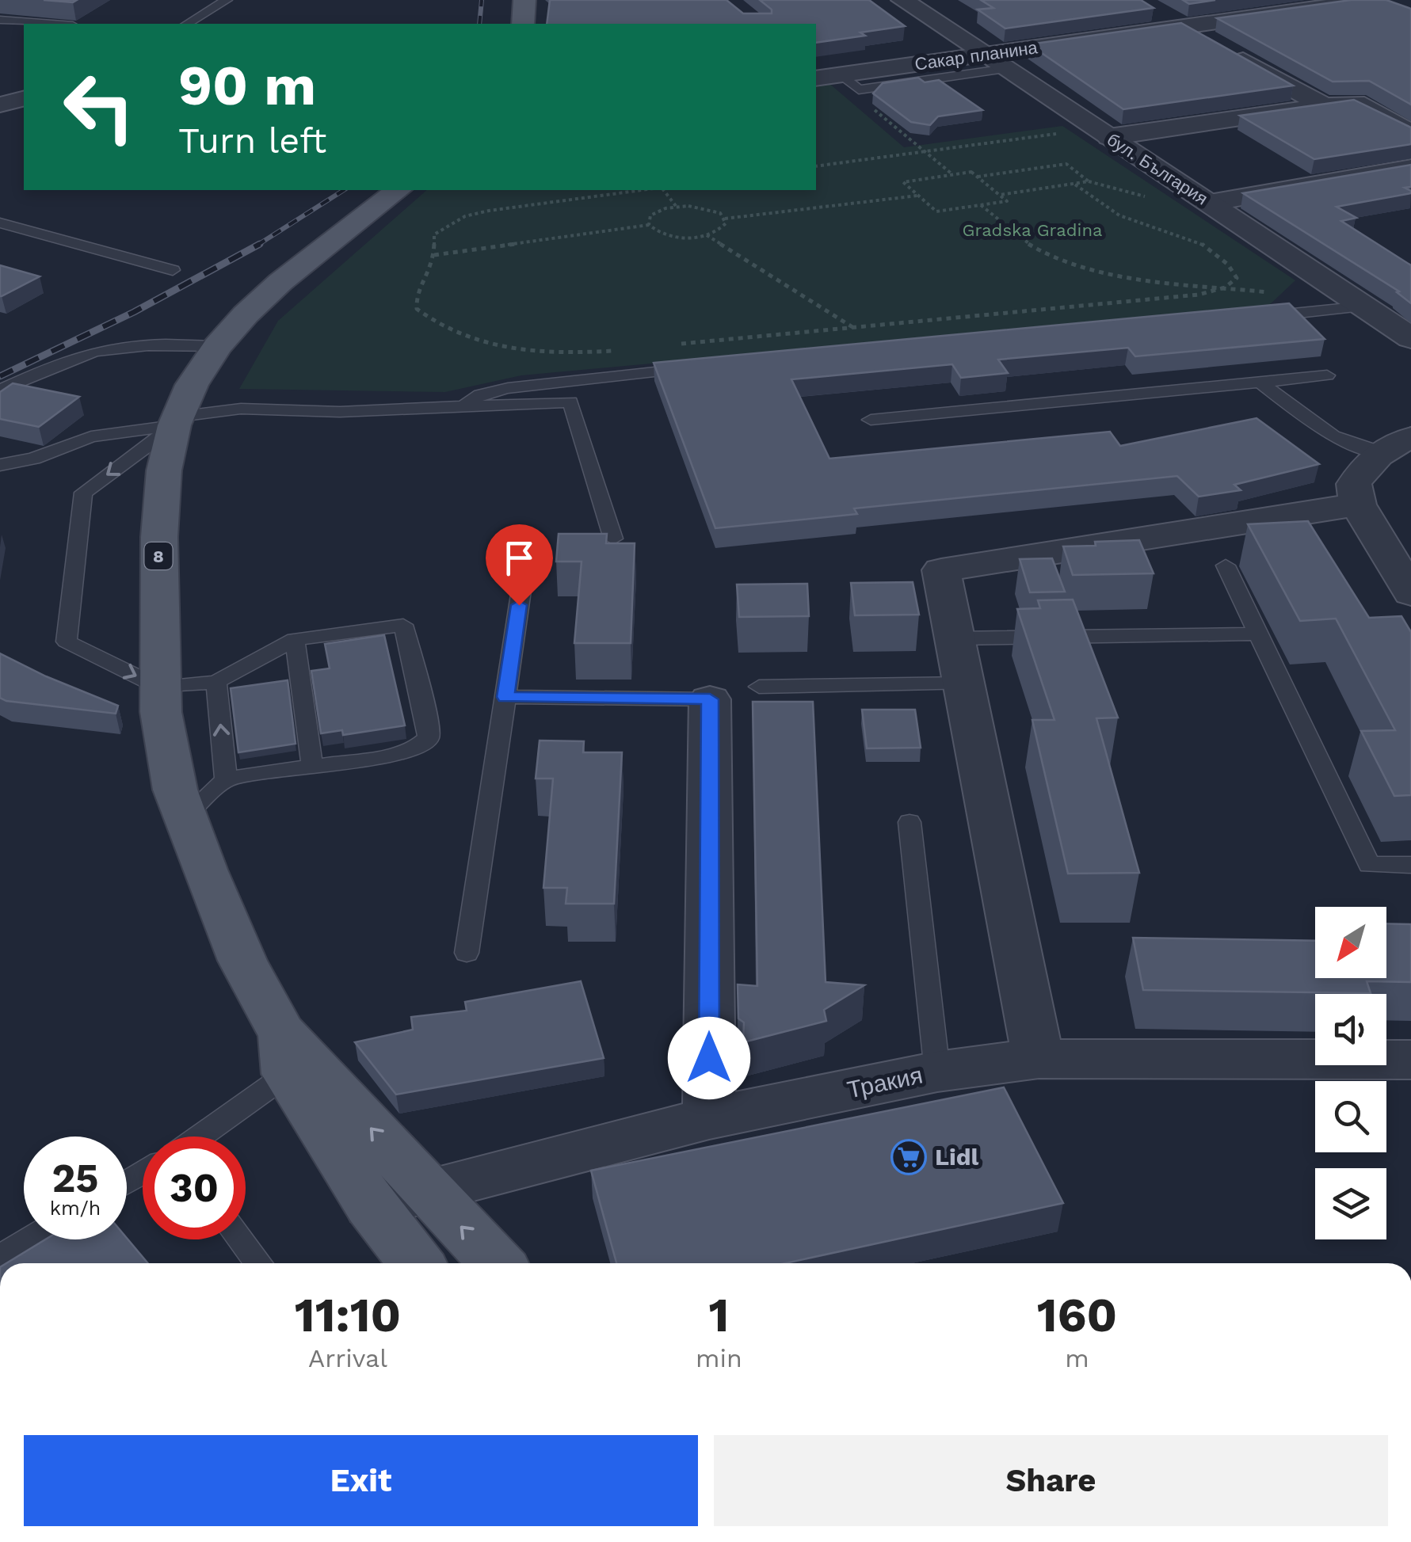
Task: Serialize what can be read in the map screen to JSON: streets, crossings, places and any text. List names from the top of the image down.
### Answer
{
  "streets": {
    "main road": ["8"],
    "street": ["Сакар планина", "бул. България", "Тракия"]
  },
  "crossings": [
    ["Сакар планина", "бул. България"],
    ["8", "Тракия"]
  ],
  "parks": ["Gradska Gradina"],
  "places": {
    "supermarket": ["Lidl"]
  },
  "north": "bottom left",
  "page": {
    "turn": ["90 m", "Turn left"],
    "speed": "25 km/h",
    "limit": "30",
    "eta": [
      "11:10",
      "Arrival",
      "1",
      "min",
      "160",
      "m"
    ],
    "buttons": ["Exit", "Share"]
  }
}
